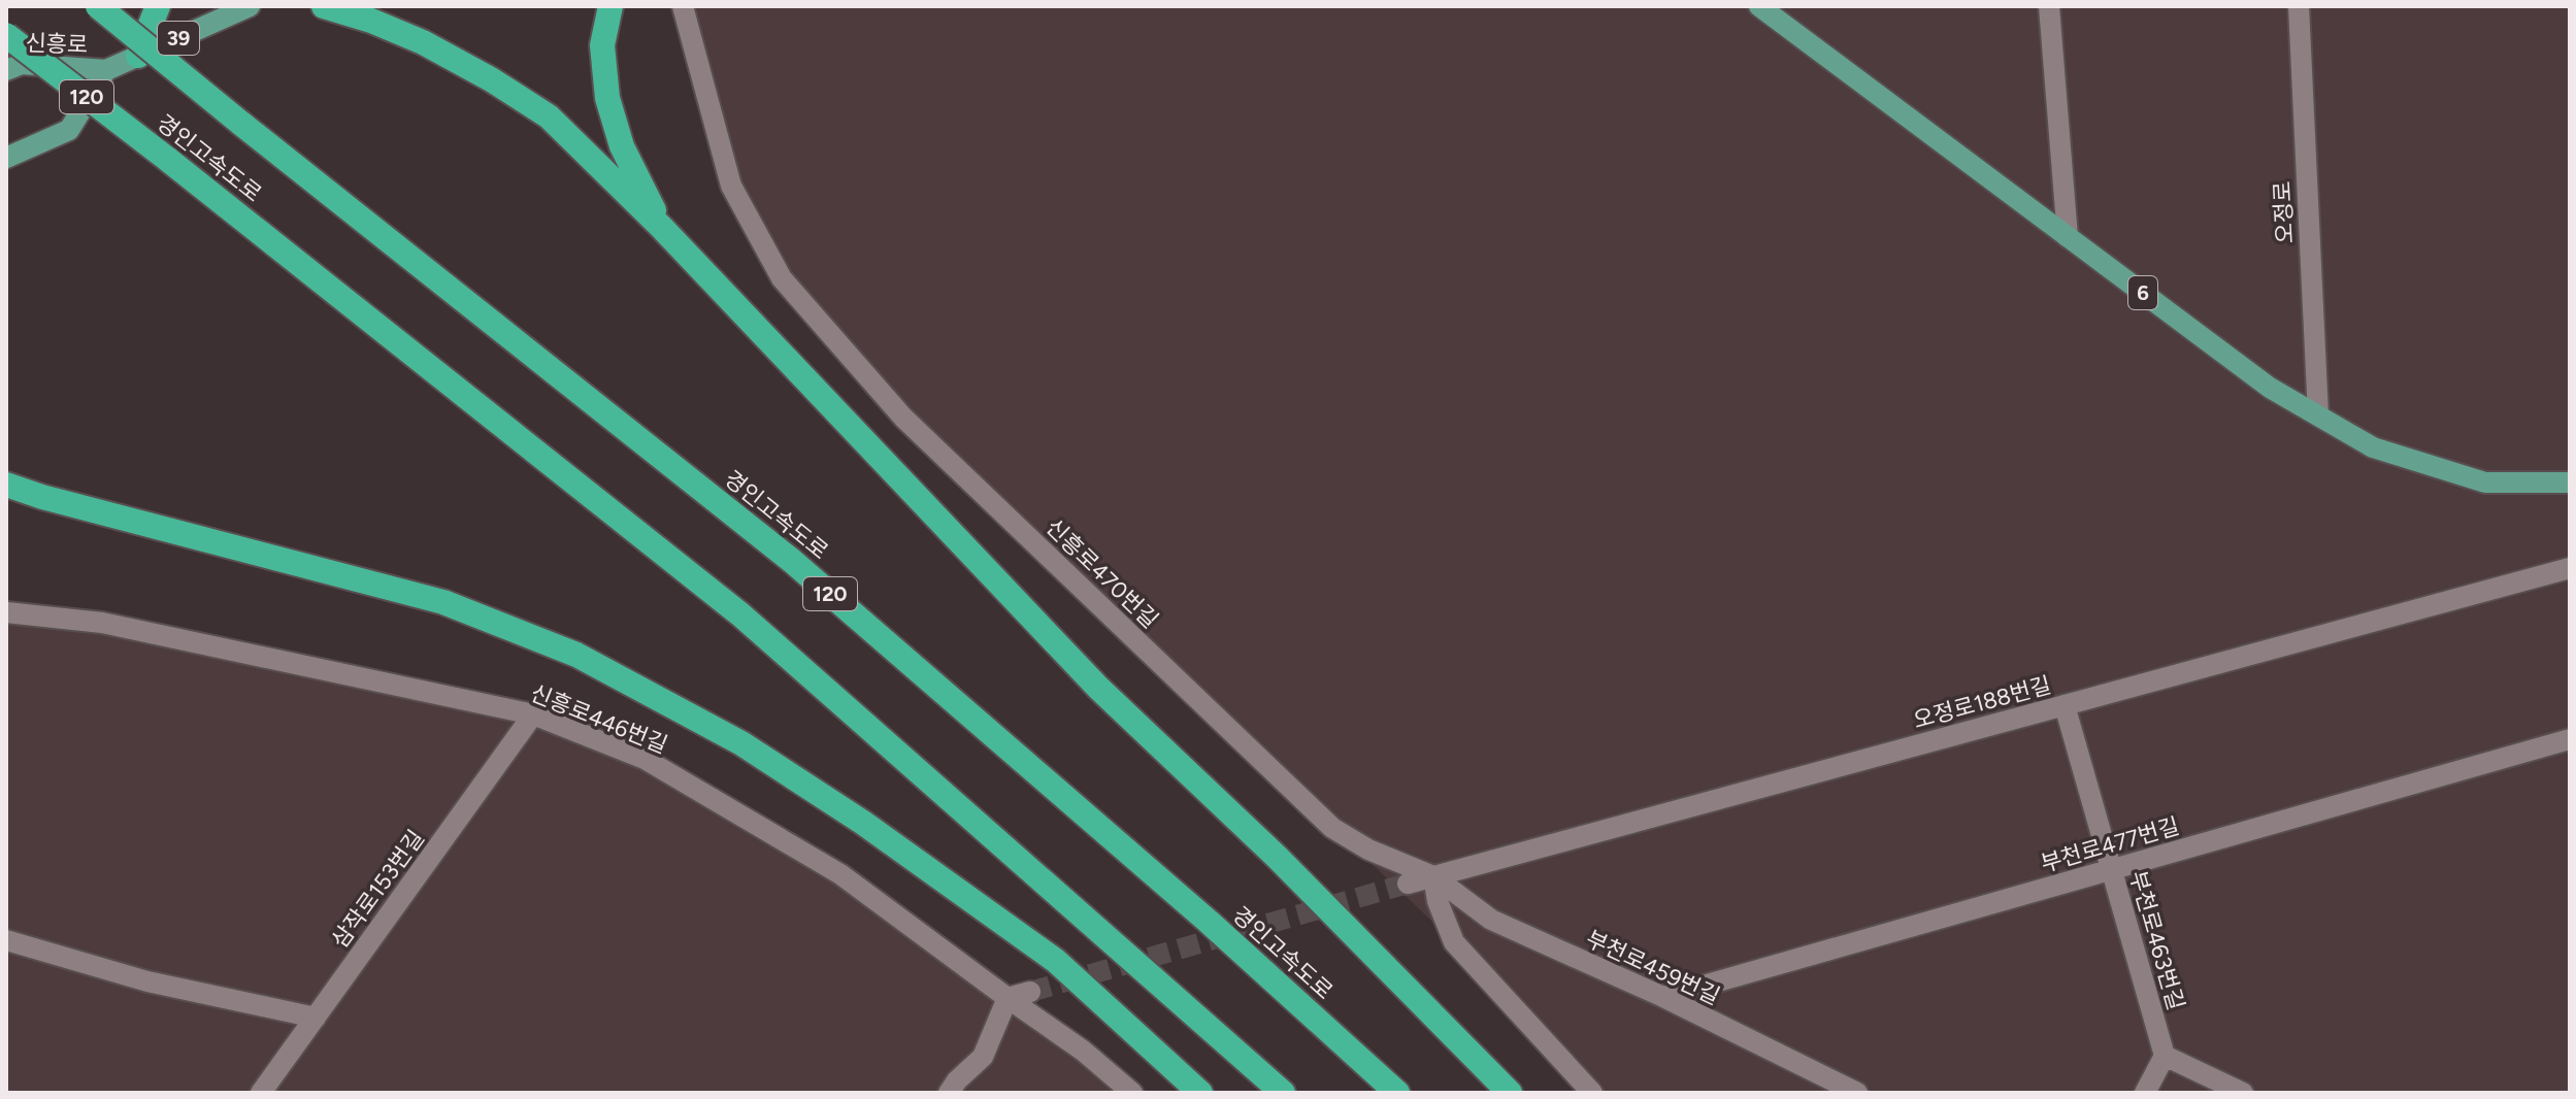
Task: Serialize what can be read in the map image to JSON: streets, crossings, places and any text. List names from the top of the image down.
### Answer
{
  "streets": {
    "highway": ["120", "경인고속도로"],
    "main road": ["39", "신흥로", "6"],
    "street": [
      "오정로",
      "신흥로470번길",
      "오정로188번길",
      "신흥로446번길",
      "부천로477번길",
      "삼작로153번길",
      "부천로463번길",
      "부천로459번길"
    ]
  },
  "crossings": [
    ["오정로", "6"],
    ["신흥로470번길", "오정로188번길"],
    ["신흥로470번길", "부천로459번길"],
    ["오정로188번길", "부천로463번길"],
    ["오정로188번길", "부천로459번길"],
    ["신흥로446번길", "삼작로153번길"],
    ["부천로477번길", "부천로463번길"],
    ["부천로477번길", "부천로459번길"]
  ]
}
